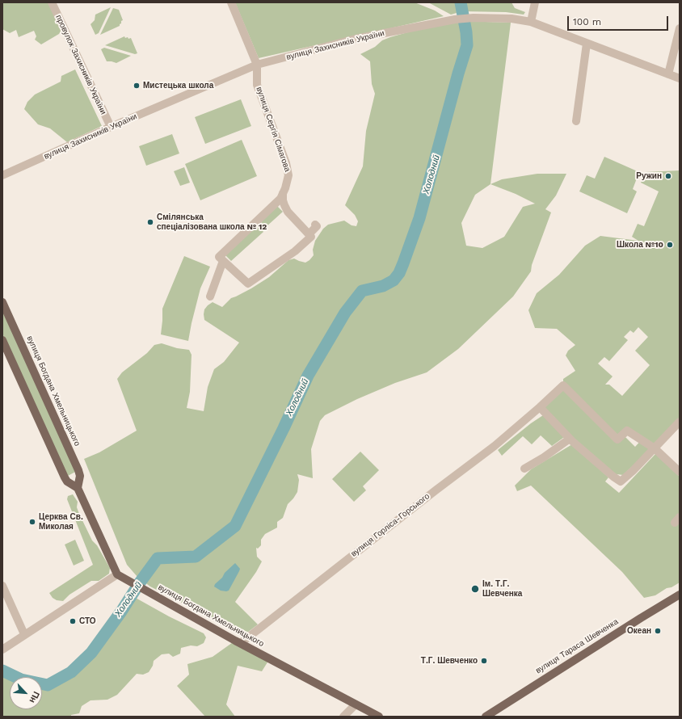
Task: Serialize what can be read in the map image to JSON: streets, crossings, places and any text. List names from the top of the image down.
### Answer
{
  "streets": {
    "main road": ["вулиця Богдана Хмельницького", "вулиця Тараса Шевченка"],
    "street": [
      "вулиця Захисників України",
      "провулок Захисників України",
      "вулиця Сергія Сімагова",
      "вулиця Горліса-Горського"
    ]
  },
  "crossings": [
    ["вулиця Захисників України", "провулок Захисників України"],
    ["вулиця Захисників України", "вулиця Сергія Сімагова"],
    ["вулиця Богдана Хмельницького", "вулиця Горліса-Горського"]
  ],
  "water": ["Холодний"],
  "places": [
    "Мистецька школа",
    "Ружин",
    "Смілянська спеціалізована школа № 12",
    "Школа №10",
    "Церква Св. Миколая",
    "Ім. Т.Г. Шевченка",
    "СТО",
    "Океан",
    "Т.Г. Шевченко"
  ],
  "scale_bar": "100 m",
  "north": "bottom right"
}
